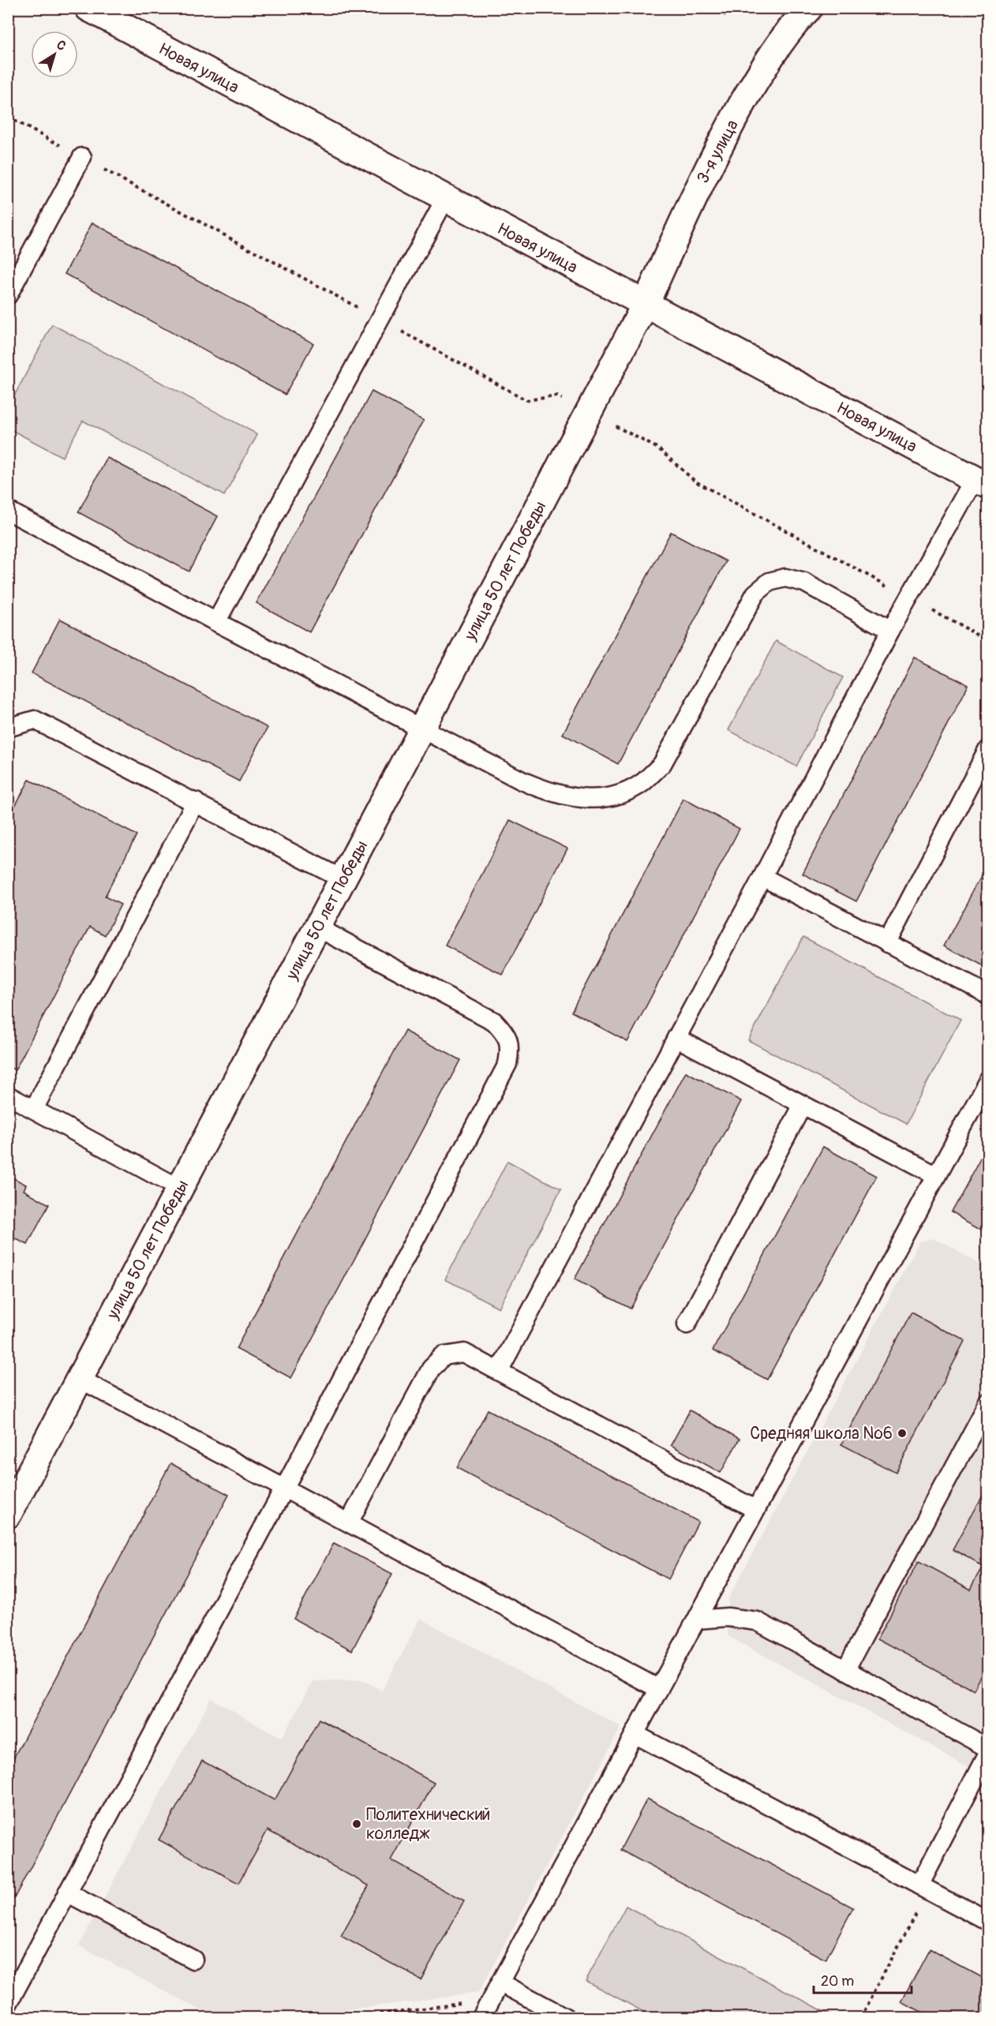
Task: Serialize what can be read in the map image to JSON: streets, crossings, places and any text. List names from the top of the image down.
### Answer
{
  "streets": {
    "street": ["Новая улица", "3-я улица", "улица 50 лет Победы"]
  },
  "crossings": [
    ["Новая улица", "3-я улица"],
    ["Новая улица", "улица 50 лет Победы"],
    ["3-я улица", "улица 50 лет Победы"]
  ],
  "places": ["Средняя школа №6", "Политехнический колледж"],
  "scale_bar": "20 m",
  "north": "top right"
}
